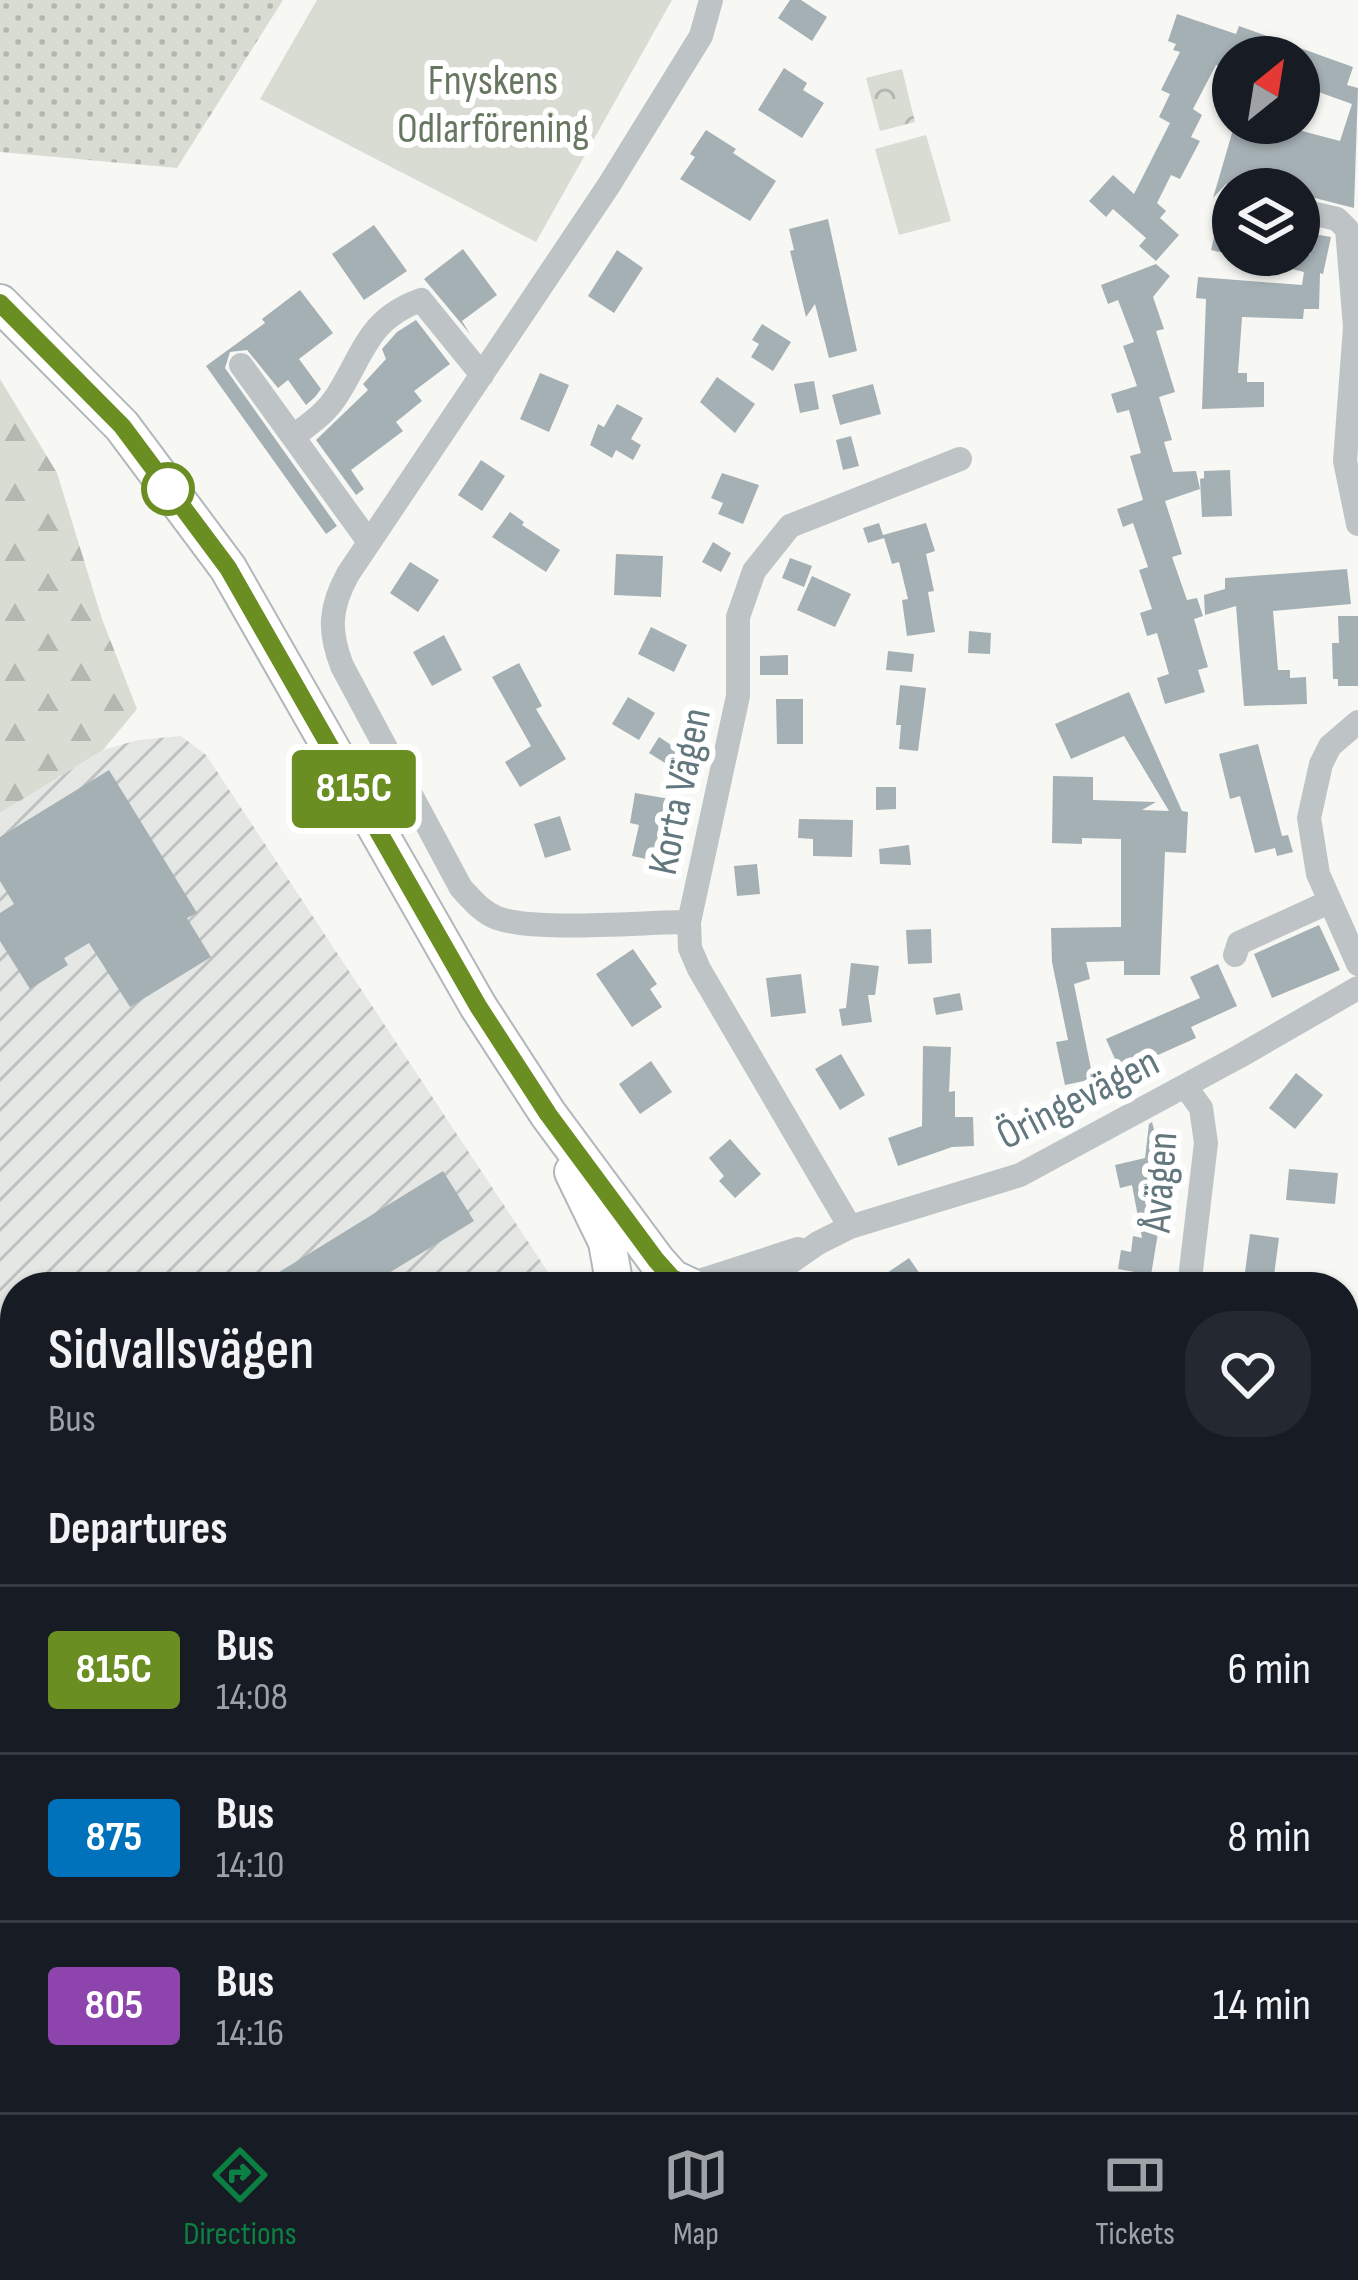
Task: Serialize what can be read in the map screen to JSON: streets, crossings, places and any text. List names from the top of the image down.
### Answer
{
  "streets": {
    "street": ["Korta Vägen", "Öringevägen", "Åvägen"]
  },
  "crossings": [
    ["Korta Vägen", "Öringevägen"],
    ["Öringevägen", "Åvägen"]
  ],
  "parks": ["Fnyskens Odlarförening"],
  "lines": ["bus line 815C"],
  "north": "top right",
  "page": {
    "on_map": "815C",
    "heading": [
      ["Sidvallsvägen", "Bus"],
      "Departures"
    ],
    "list": [
      {
        "mark": "815C",
        "name": "Bus",
        "note": "14:08",
        "value": "6 min"
      },
      {
        "mark": "875",
        "name": "Bus",
        "note": "14:10",
        "value": "8 min"
      },
      {
        "mark": "805",
        "name": "Bus",
        "note": "14:16",
        "value": "14 min"
      }
    ],
    "tabs": ["Directions", "Map", "Tickets"]
  }
}
